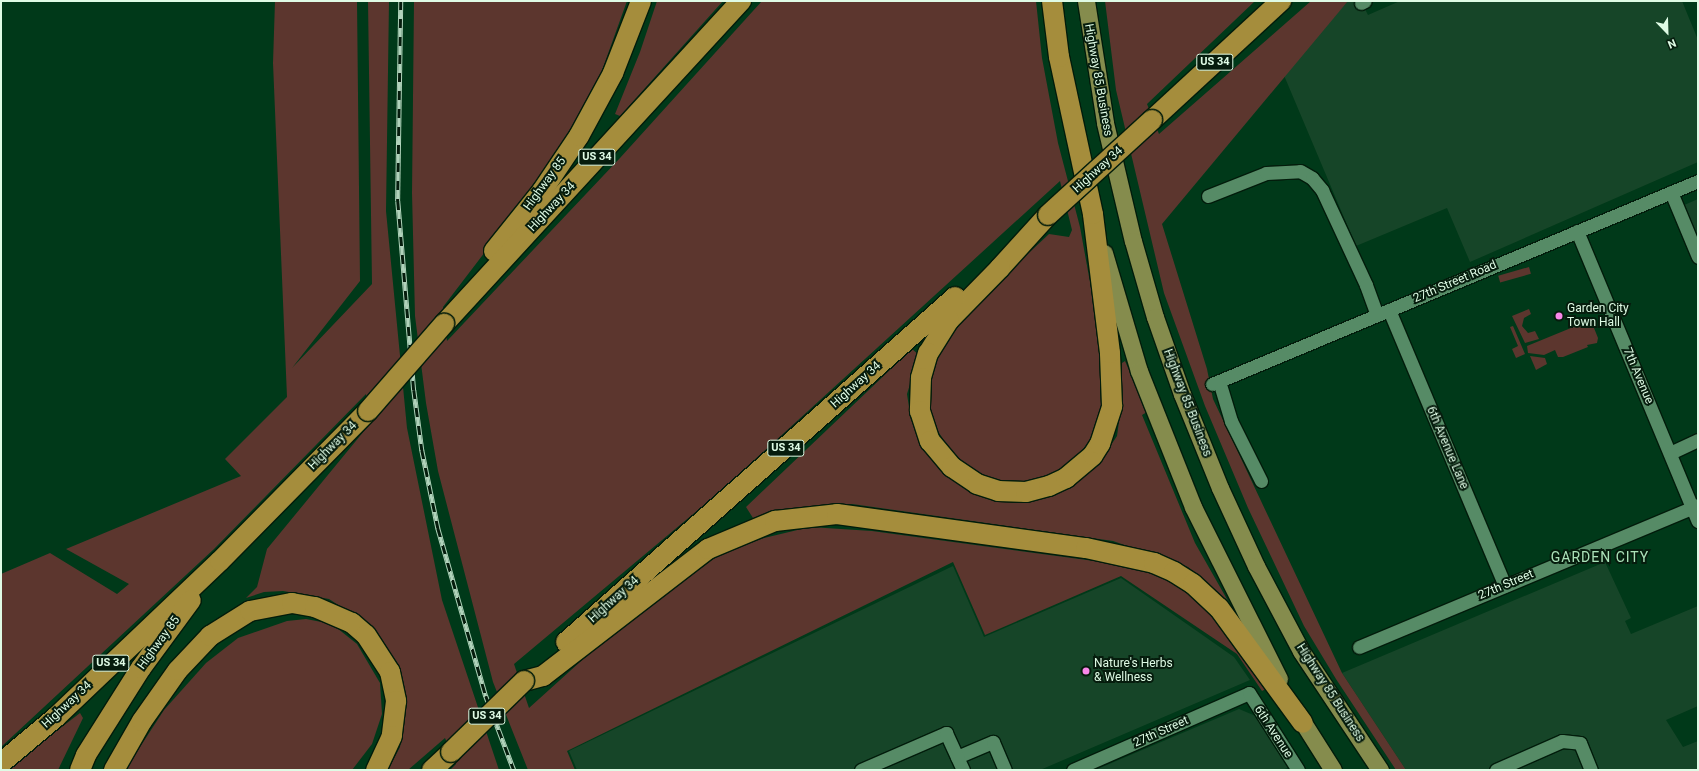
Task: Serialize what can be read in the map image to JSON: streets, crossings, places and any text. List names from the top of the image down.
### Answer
{
  "streets": {
    "highway": ["US 34", "Highway 34", "Highway 85"],
    "main road": ["Highway 85 Business"],
    "street": [
      "27th Street Road",
      "7th Avenue",
      "6th Avenue Lane",
      "27th Street",
      "6th Avenue"
    ]
  },
  "crossings": [
    ["Highway 34", "Highway 85"],
    ["27th Street Road", "7th Avenue"],
    ["27th Street Road", "6th Avenue Lane"],
    ["7th Avenue", "27th Street"],
    ["6th Avenue Lane", "27th Street"],
    ["27th Street", "6th Avenue"]
  ],
  "districts": ["GARDEN CITY"],
  "places": ["Garden City Town Hall", "Nature's Herbs & Wellness"],
  "north": "bottom right"
}
